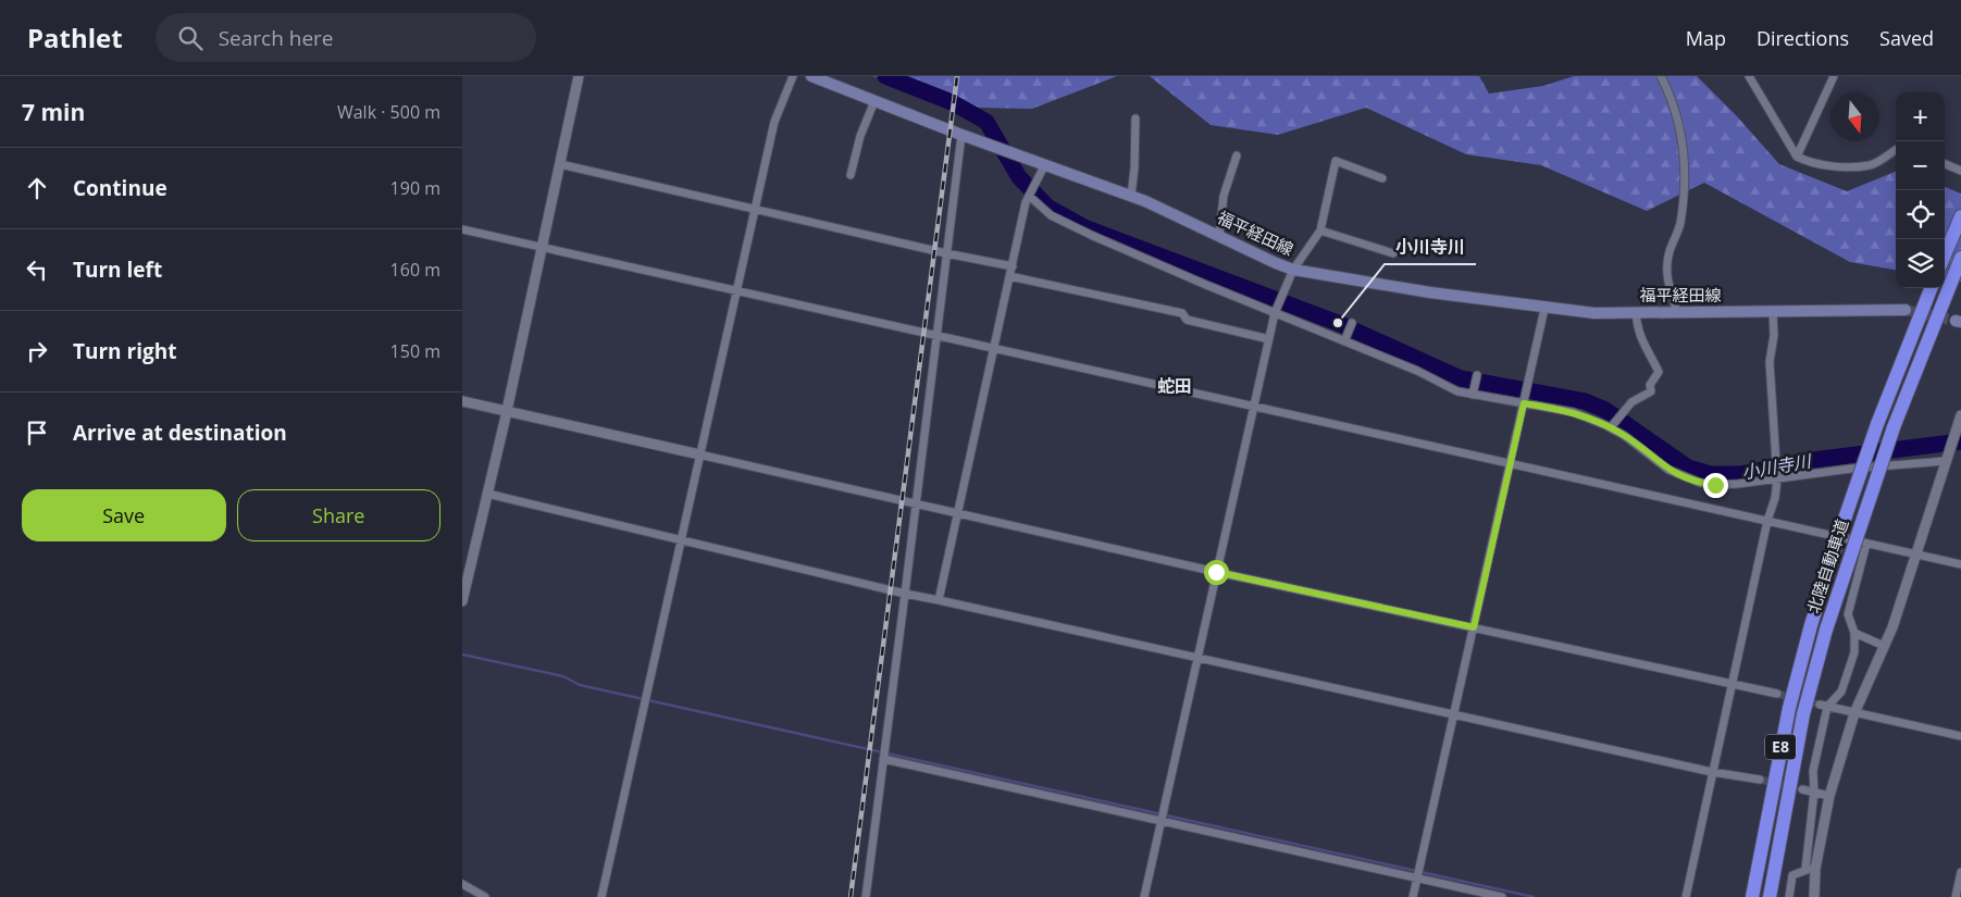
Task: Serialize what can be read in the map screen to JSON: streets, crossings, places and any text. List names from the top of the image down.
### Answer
{
  "streets": {
    "highway": ["北陸自動車道", "E8"],
    "main road": ["福平経田線"]
  },
  "districts": ["蛇田"],
  "water": ["小川寺川"],
  "places": ["小川寺川"],
  "north": "bottom",
  "page": {
    "header": "Pathlet",
    "search": "Search here",
    "nav": ["Map", "Directions", "Saved"],
    "heading": ["7 min", "Walk · 500 m"],
    "map_buttons": ["+", "−"],
    "list": [
      ["Continue", "190 m"],
      ["Turn left", "160 m"],
      ["Turn right", "150 m"],
      "Arrive at destination"
    ],
    "buttons": ["Save", "Share"]
  }
}
